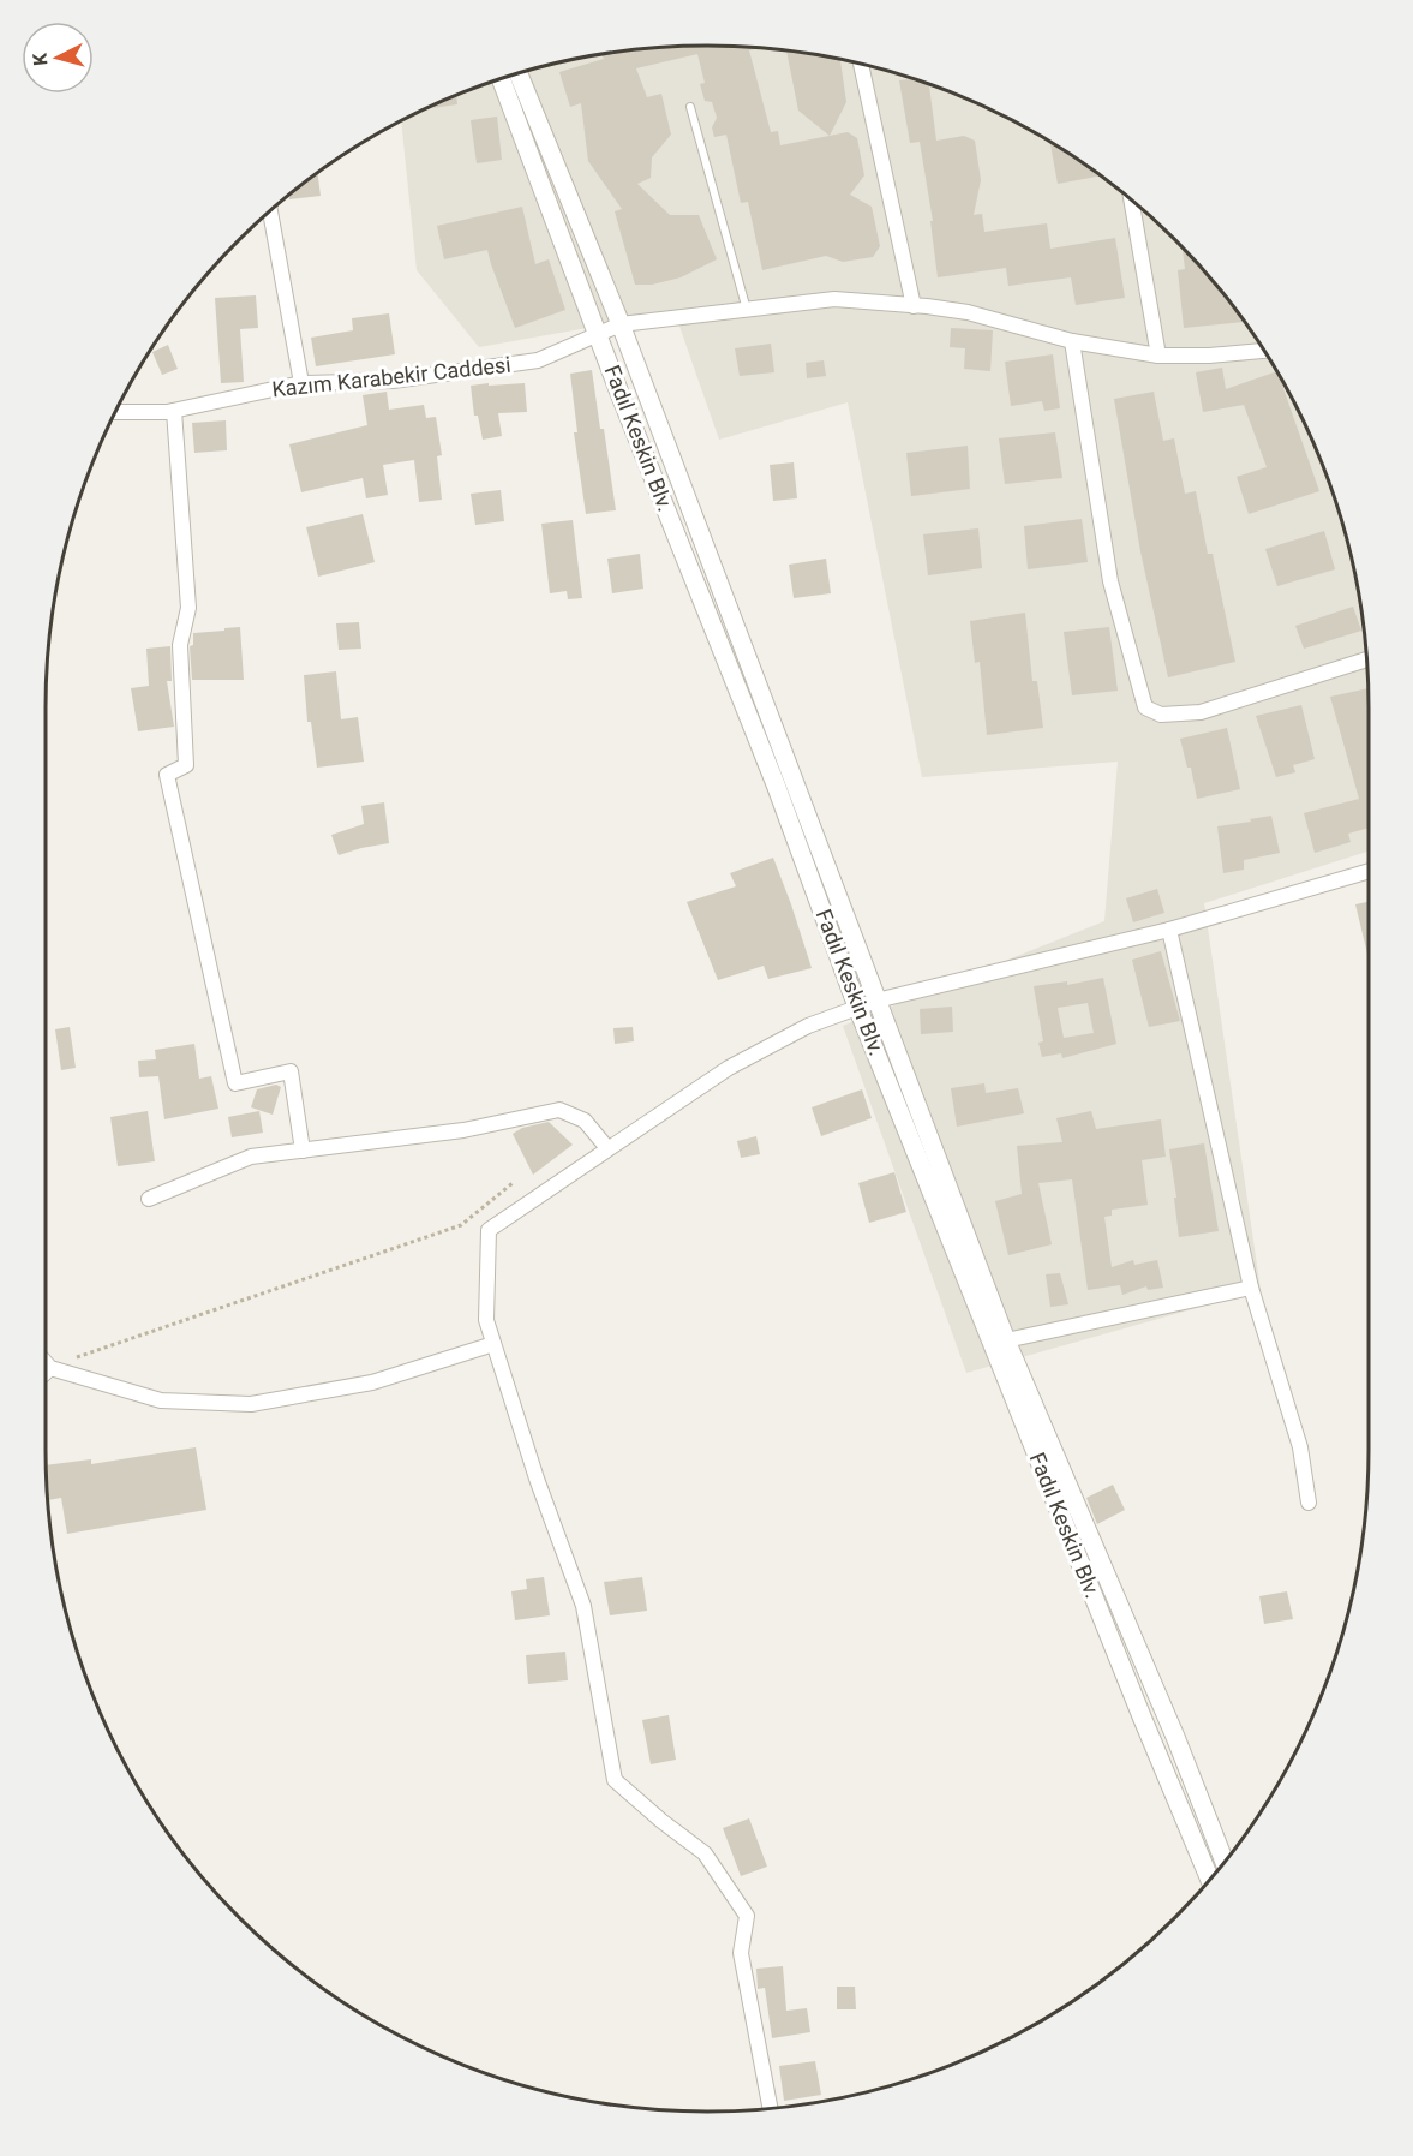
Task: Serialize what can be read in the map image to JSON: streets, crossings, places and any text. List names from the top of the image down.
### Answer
{
  "streets": {
    "street": ["Kazım Karabekir Caddesi", "Fadıl Keskin Blv."]
  },
  "crossings": [
    ["Kazım Karabekir Caddesi", "Fadıl Keskin Blv."]
  ],
  "north": "left"
}
